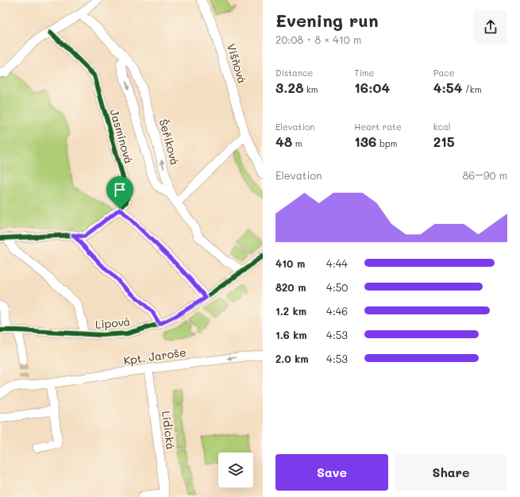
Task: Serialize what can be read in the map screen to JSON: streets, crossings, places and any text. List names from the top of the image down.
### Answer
{
  "streets": {
    "street": [
      "Višňová",
      "Jasmínová",
      "Šeříková",
      "Lipová",
      "Kpt. Jaroše",
      "Lidická"
    ]
  },
  "crossings": [
    ["Jasmínová", "Lipová"],
    ["Šeříková", "Lipová"],
    ["Kpt. Jaroše", "Lidická"]
  ],
  "one_way": ["Kpt. Jaroše"],
  "page": {
    "heading": ["Evening run", "20:08 · 8 × 410 m"],
    "stats": [
      ["Distance", "3.28 km"],
      ["Time", "16:04"],
      ["Pace", "4:54 /km"],
      ["Elevation", "48 m"],
      ["Heart rate", "136 bpm"],
      ["kcal", "215"]
    ],
    "chart": ["Elevation", "86–90 m"],
    "list": [
      {
        "name": "410 m",
        "note": "4:44"
      },
      {
        "name": "820 m",
        "note": "4:50"
      },
      {
        "name": "1.2 km",
        "note": "4:46"
      },
      {
        "name": "1.6 km",
        "note": "4:53"
      },
      {
        "name": "2.0 km",
        "note": "4:53"
      }
    ],
    "buttons": ["Save", "Share"]
  }
}
